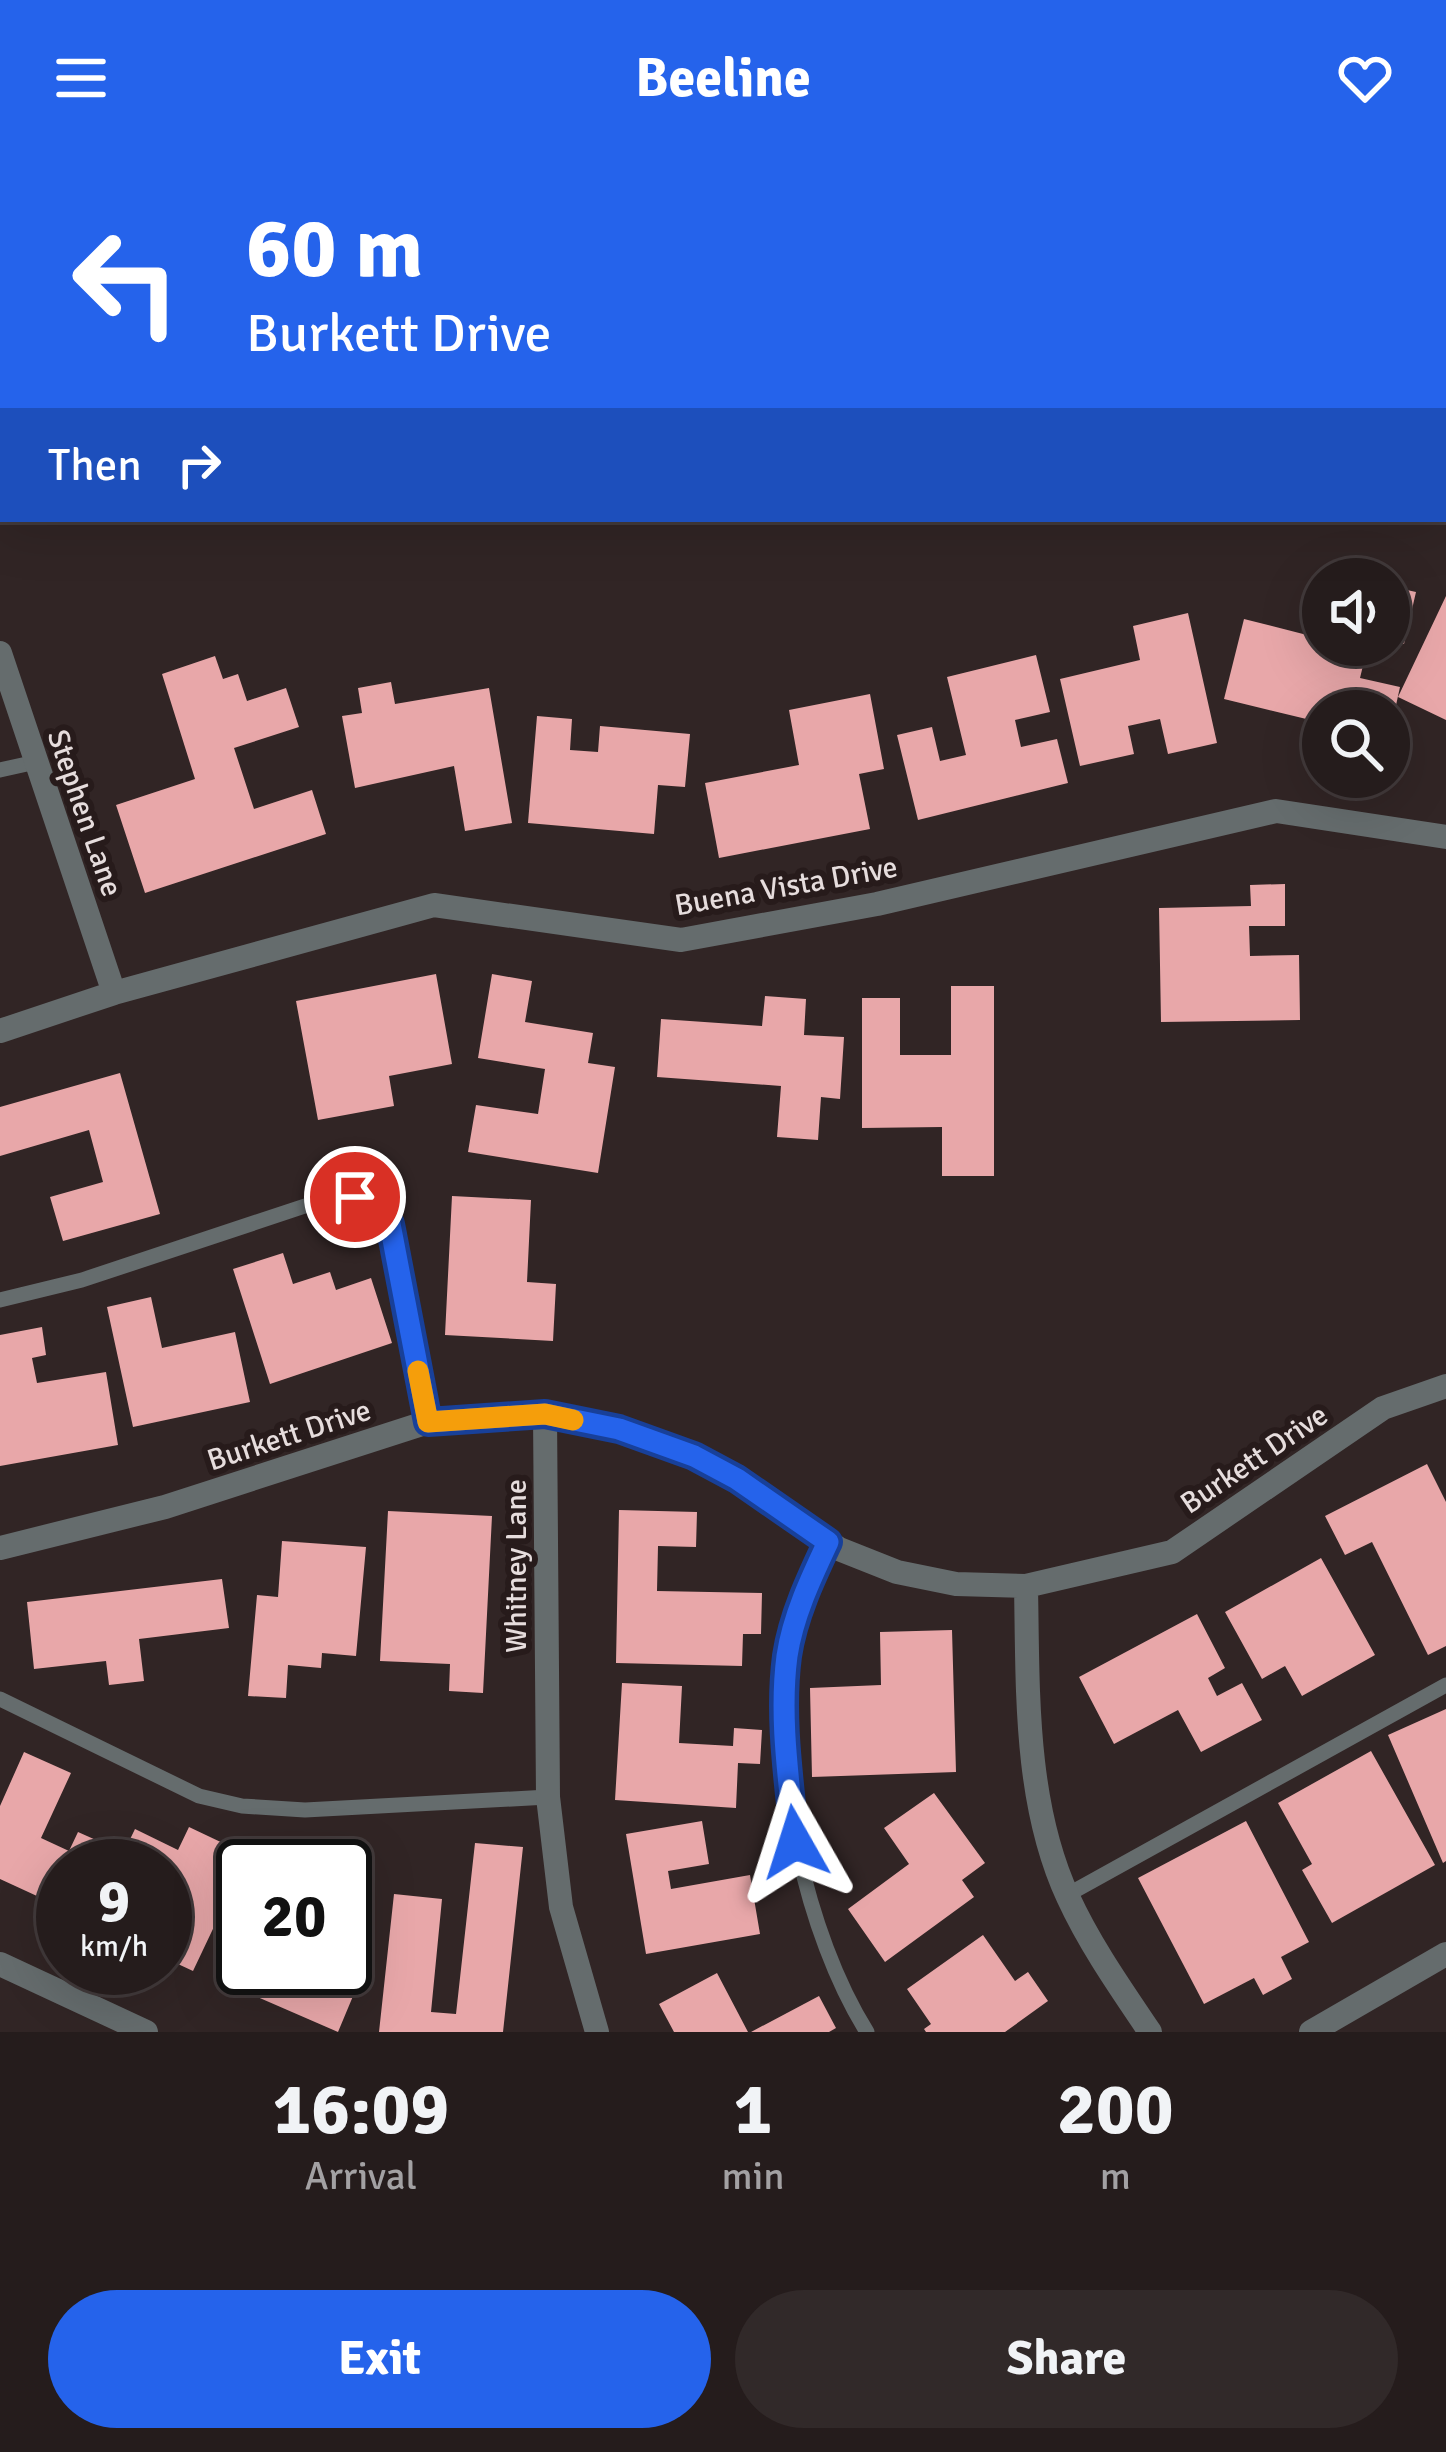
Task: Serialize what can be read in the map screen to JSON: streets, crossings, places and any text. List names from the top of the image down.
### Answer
{
  "streets": {
    "street": [
      "Stephen Lane",
      "Buena Vista Drive",
      "Burkett Drive",
      "Whitney Lane"
    ]
  },
  "crossings": [
    ["Stephen Lane", "Buena Vista Drive"],
    ["Burkett Drive", "Whitney Lane"]
  ],
  "page": {
    "header": "Beeline",
    "turn": ["60 m", "Burkett Drive"],
    "then": "Then",
    "speed": "9 km/h",
    "limit": "20",
    "eta": [
      "16:09",
      "Arrival",
      "1",
      "min",
      "200",
      "m"
    ],
    "buttons": ["Exit", "Share"]
  }
}
